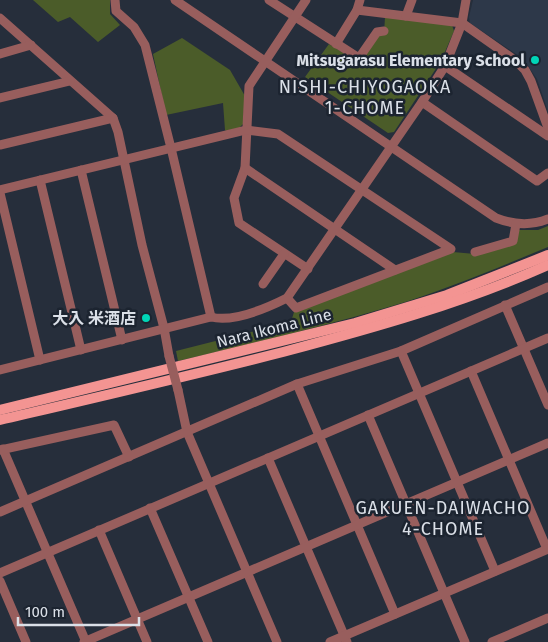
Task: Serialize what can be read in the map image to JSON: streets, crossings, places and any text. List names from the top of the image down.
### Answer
{
  "streets": {
    "main road": ["Nara Ikoma Line"]
  },
  "districts": ["NISHI-CHIYOGAOKA 1-CHOME", "GAKUEN-DAIWACHO 4-CHOME"],
  "places": ["Mitsugarasu Elementary School", "大入 米酒店"],
  "scale_bar": "100 m"
}
